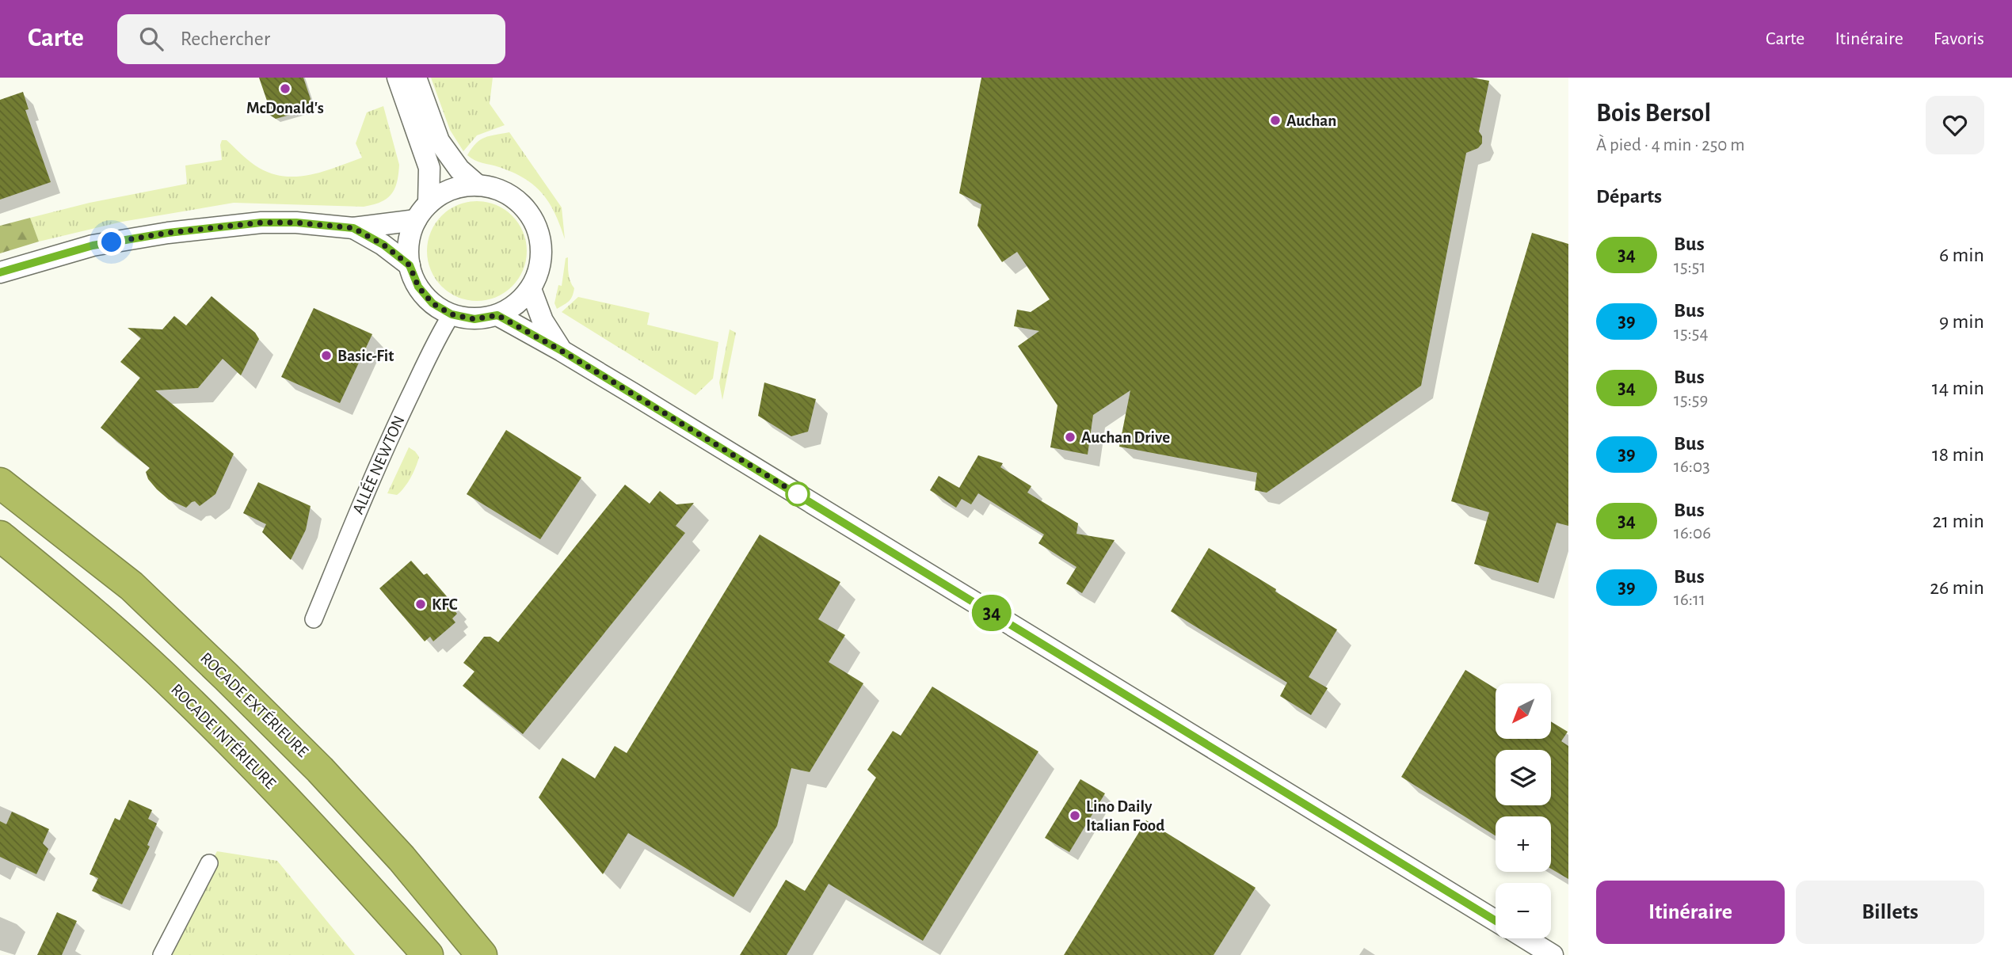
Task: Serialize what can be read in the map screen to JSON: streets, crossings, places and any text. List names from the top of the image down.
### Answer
{
  "streets": {
    "highway": ["ROCADE EXTÉRIEURE", "ROCADE INTÉRIEURE"],
    "street": ["ALLÉE NEWTON"]
  },
  "places": [
    "McDonald's",
    "Auchan",
    "Basic-Fit",
    "Auchan Drive",
    "KFC",
    "Lino Daily Italian Food"
  ],
  "lines": ["bus line 34"],
  "north": "bottom left",
  "page": {
    "header": "Carte",
    "search": "Rechercher",
    "nav": ["Carte", "Itinéraire", "Favoris"],
    "on_map": "34",
    "heading": [
      ["Bois Bersol", "À pied · 4 min · 250 m"],
      "Départs"
    ],
    "list": [
      {
        "mark": "34",
        "name": "Bus",
        "note": "15:51",
        "value": "6 min"
      },
      {
        "mark": "39",
        "name": "Bus",
        "note": "15:54",
        "value": "9 min"
      },
      {
        "mark": "34",
        "name": "Bus",
        "note": "15:59",
        "value": "14 min"
      },
      {
        "mark": "39",
        "name": "Bus",
        "note": "16:03",
        "value": "18 min"
      },
      {
        "mark": "34",
        "name": "Bus",
        "note": "16:06",
        "value": "21 min"
      },
      {
        "mark": "39",
        "name": "Bus",
        "note": "16:11",
        "value": "26 min"
      }
    ],
    "map_buttons": ["+", "−"],
    "buttons": ["Itinéraire", "Billets"]
  }
}
